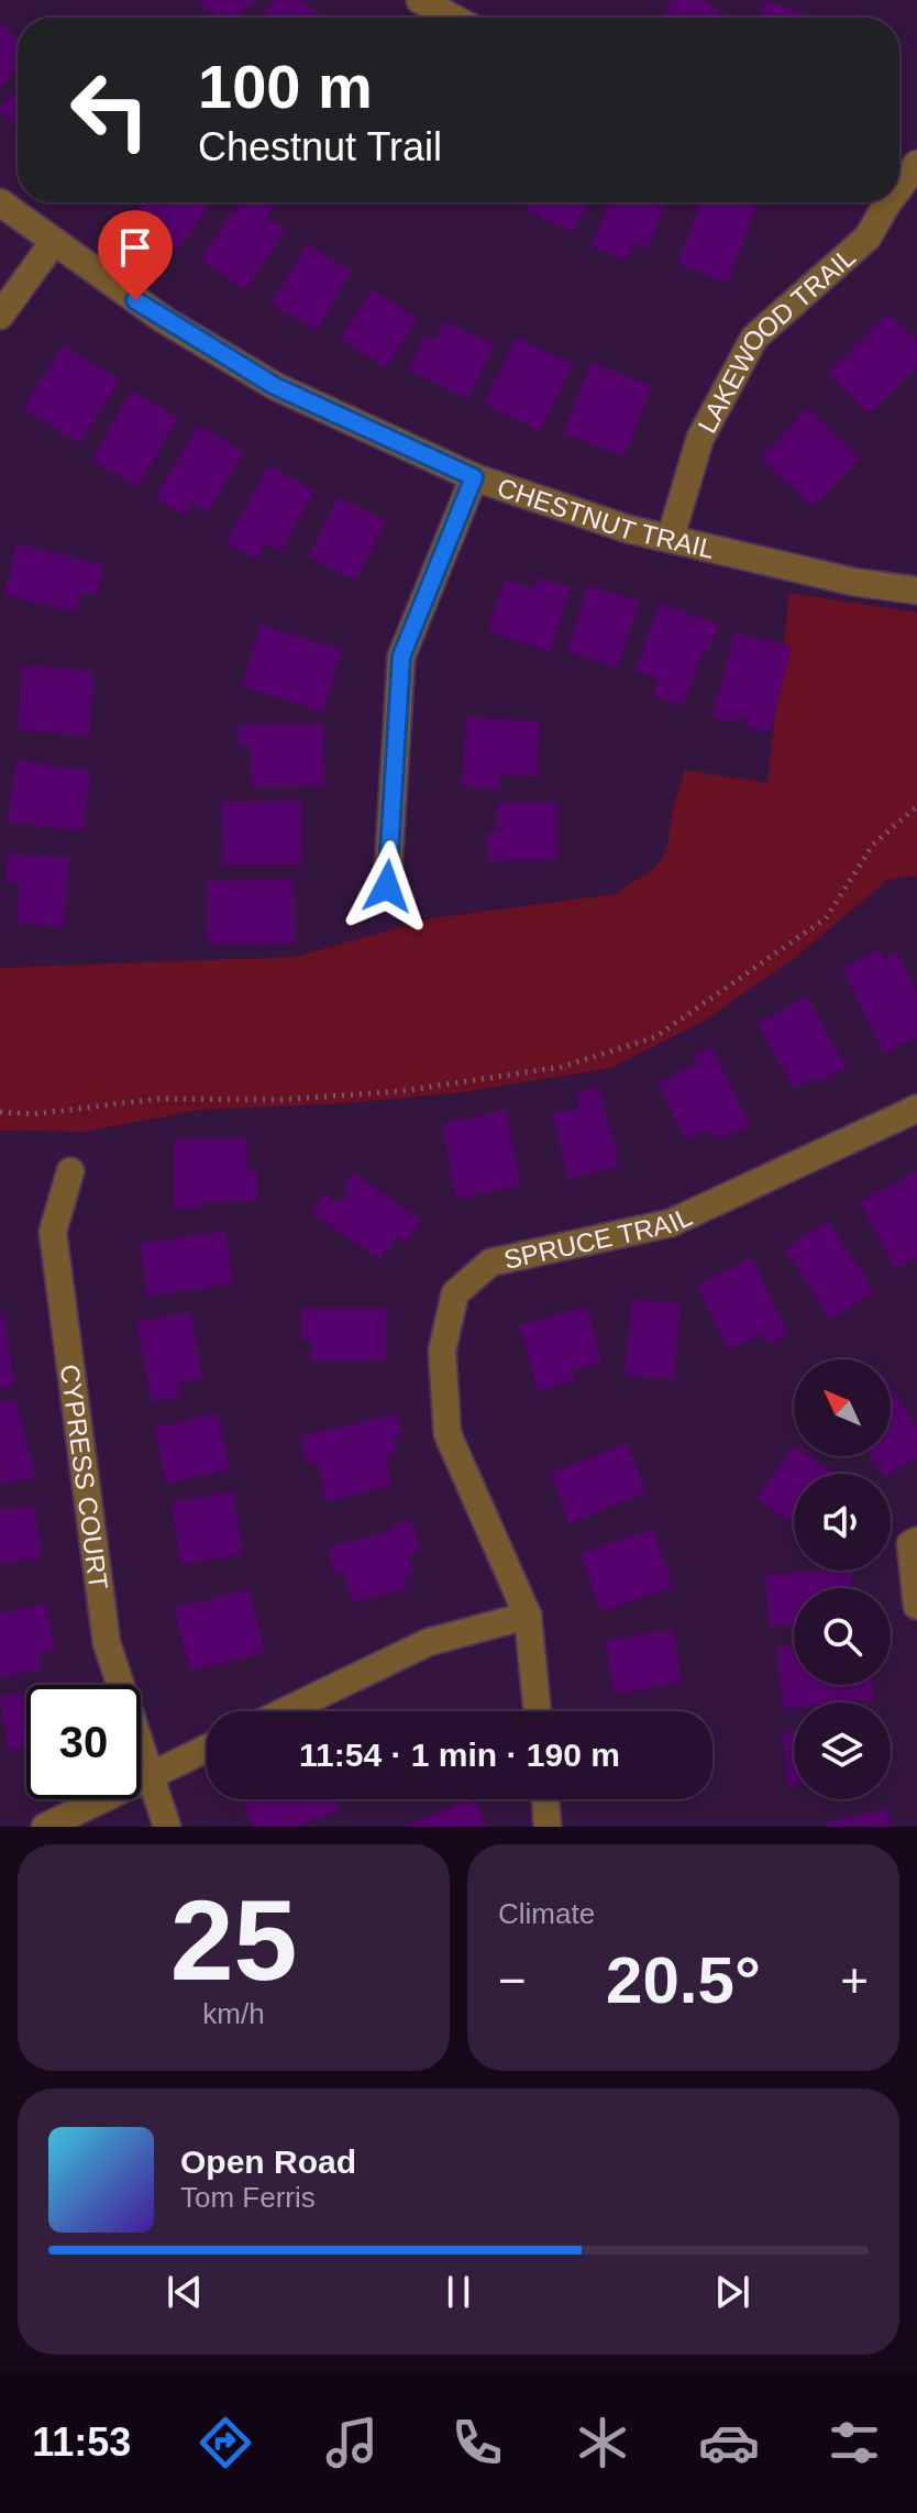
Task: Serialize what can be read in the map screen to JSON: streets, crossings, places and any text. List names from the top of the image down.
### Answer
{
  "streets": {
    "street": [
      "LAKEWOOD TRAIL",
      "CHESTNUT TRAIL",
      "SPRUCE TRAIL",
      "CYPRESS COURT"
    ]
  },
  "crossings": [
    ["LAKEWOOD TRAIL", "CHESTNUT TRAIL"]
  ],
  "north": "top left",
  "page": {
    "turn": ["100 m", "Chestnut Trail"],
    "limit": "30",
    "trip": "11:54 · 1 min · 190 m",
    "tile": [
      ["25", "km/h"],
      "Climate"
    ],
    "heat": ["−", "20.5°", "+"],
    "song": ["Open Road", "Tom Ferris"],
    "tabs": "11:53"
  }
}
